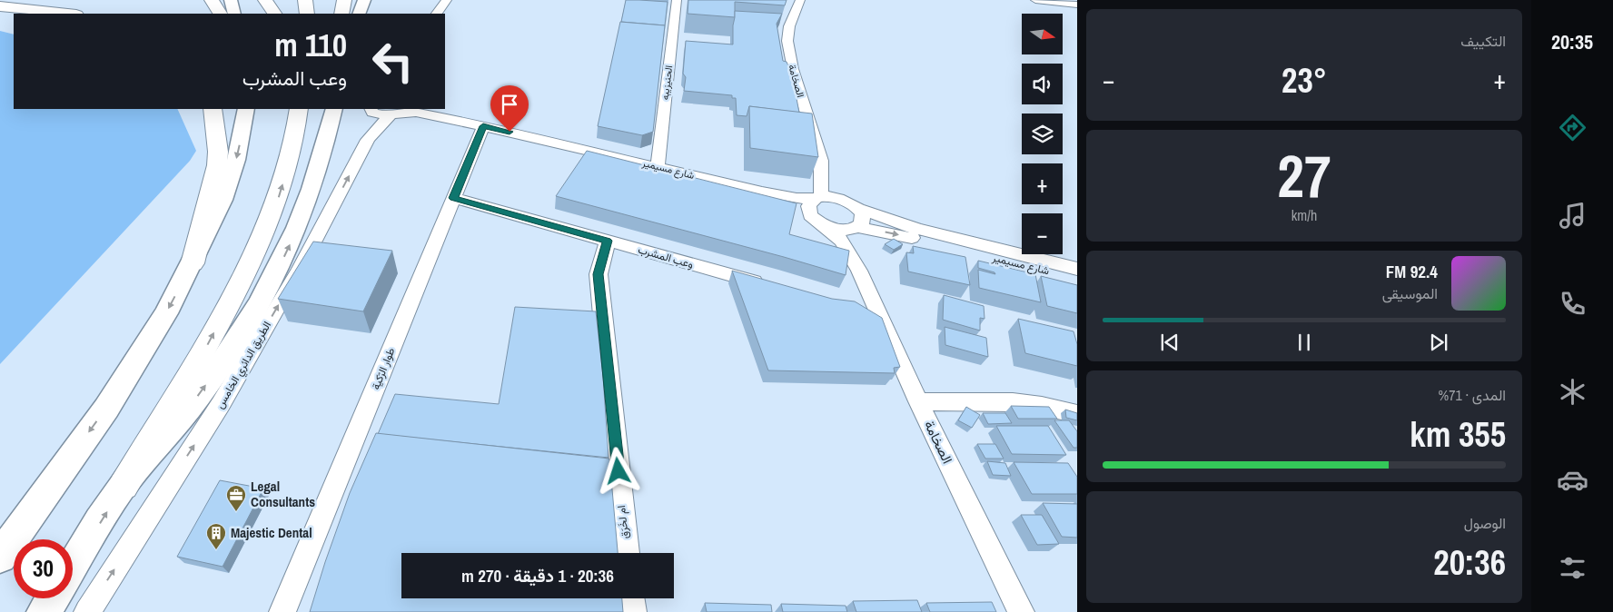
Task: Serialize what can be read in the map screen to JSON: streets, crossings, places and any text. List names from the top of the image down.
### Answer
{
  "streets": {
    "street": [
      "الصخامة",
      "الحنيزيبه",
      "شارع مسيمير",
      "وعب المشرب",
      "الطريق الدائري الخامس",
      "طوار الرّكية",
      "ام لخَرَق"
    ]
  },
  "crossings": [
    ["الصخامة", "شارع مسيمير"],
    ["الحنيزيبه", "شارع مسيمير"],
    ["شارع مسيمير", "الطريق الدائري الخامس"],
    ["شارع مسيمير", "طوار الرّكية"],
    ["وعب المشرب", "طوار الرّكية"],
    ["وعب المشرب", "ام لخَرَق"]
  ],
  "one_way": ["الطريق الدائري الخامس"],
  "places": {
    "office": ["Legal Consultants"],
    "building": ["Majestic Dental"]
  },
  "north": "right",
  "page": {
    "tabs": "20:35",
    "tile": [
      "التكييف",
      ["27", "km/h"],
      ["المدى · 71%", "355 km"],
      ["الوصول", "20:36"]
    ],
    "map_buttons": ["+", "−"],
    "turn": ["110 m", "وعب المشرب"],
    "heat": ["−", "23°", "+"],
    "song": ["92.4 FM", "الموسيقى"],
    "limit": "30",
    "trip": "20:36 · 1 دقيقة · 270 m"
  }
}
